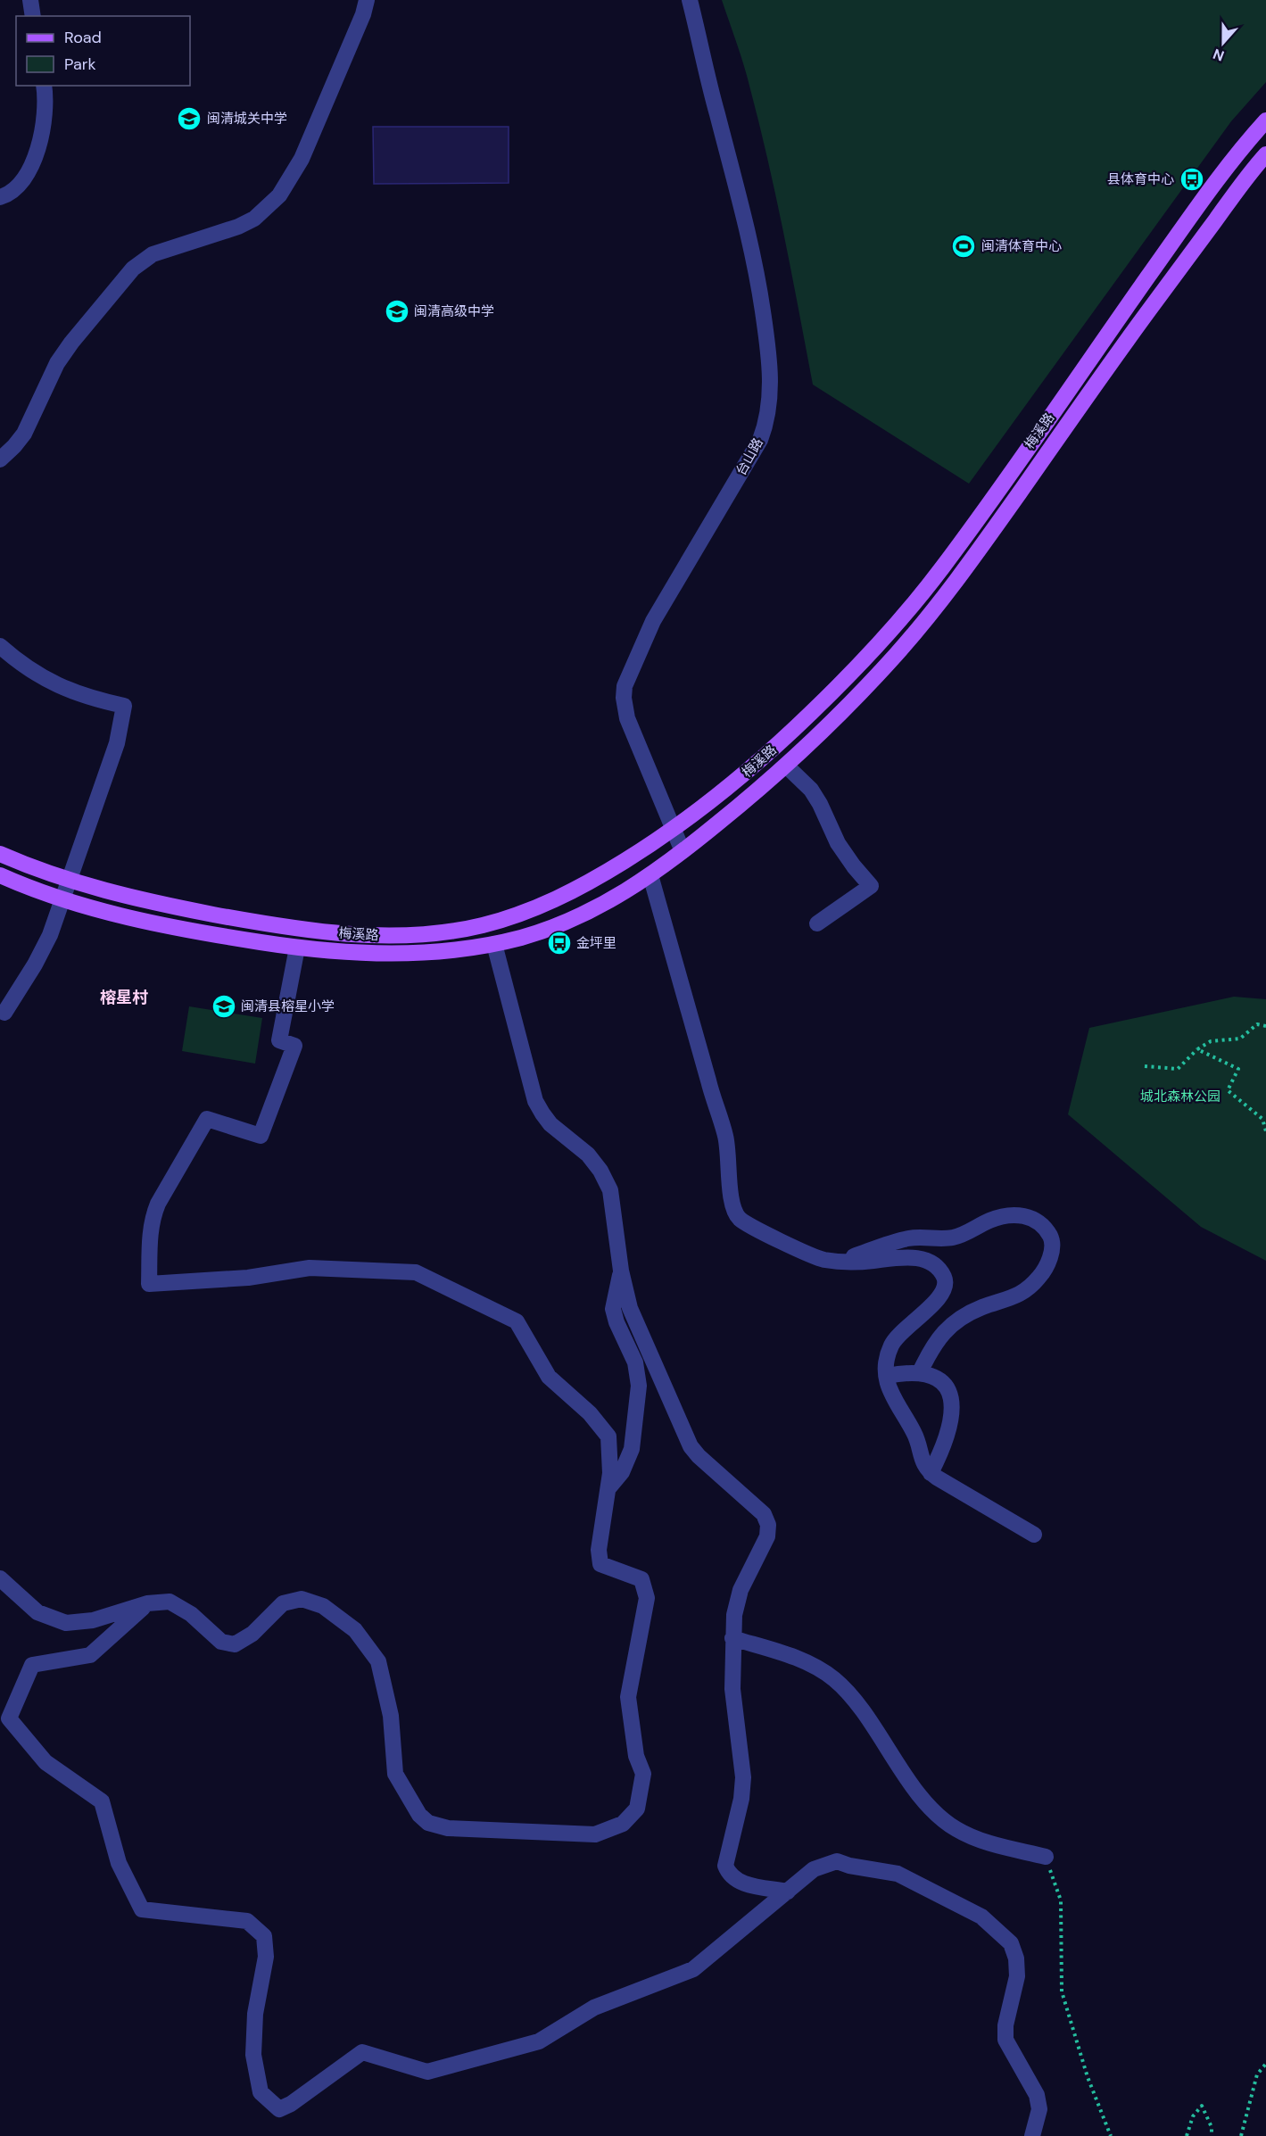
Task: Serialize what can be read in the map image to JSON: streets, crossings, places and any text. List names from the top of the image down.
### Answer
{
  "streets": {
    "main road": ["梅溪路"],
    "street": ["台山路"]
  },
  "crossings": [
    ["梅溪路", "台山路"]
  ],
  "districts": ["榕星村"],
  "parks": ["城北森林公园"],
  "places": {
    "school or university": ["闽清城关中学", "闽清高级中学", "闽清县榕星小学"],
    "bus stop": ["县体育中心", "金坪里"],
    "sports": ["闽清体育中心"]
  },
  "legend": ["Road", "Park"],
  "north": "bottom"
}
